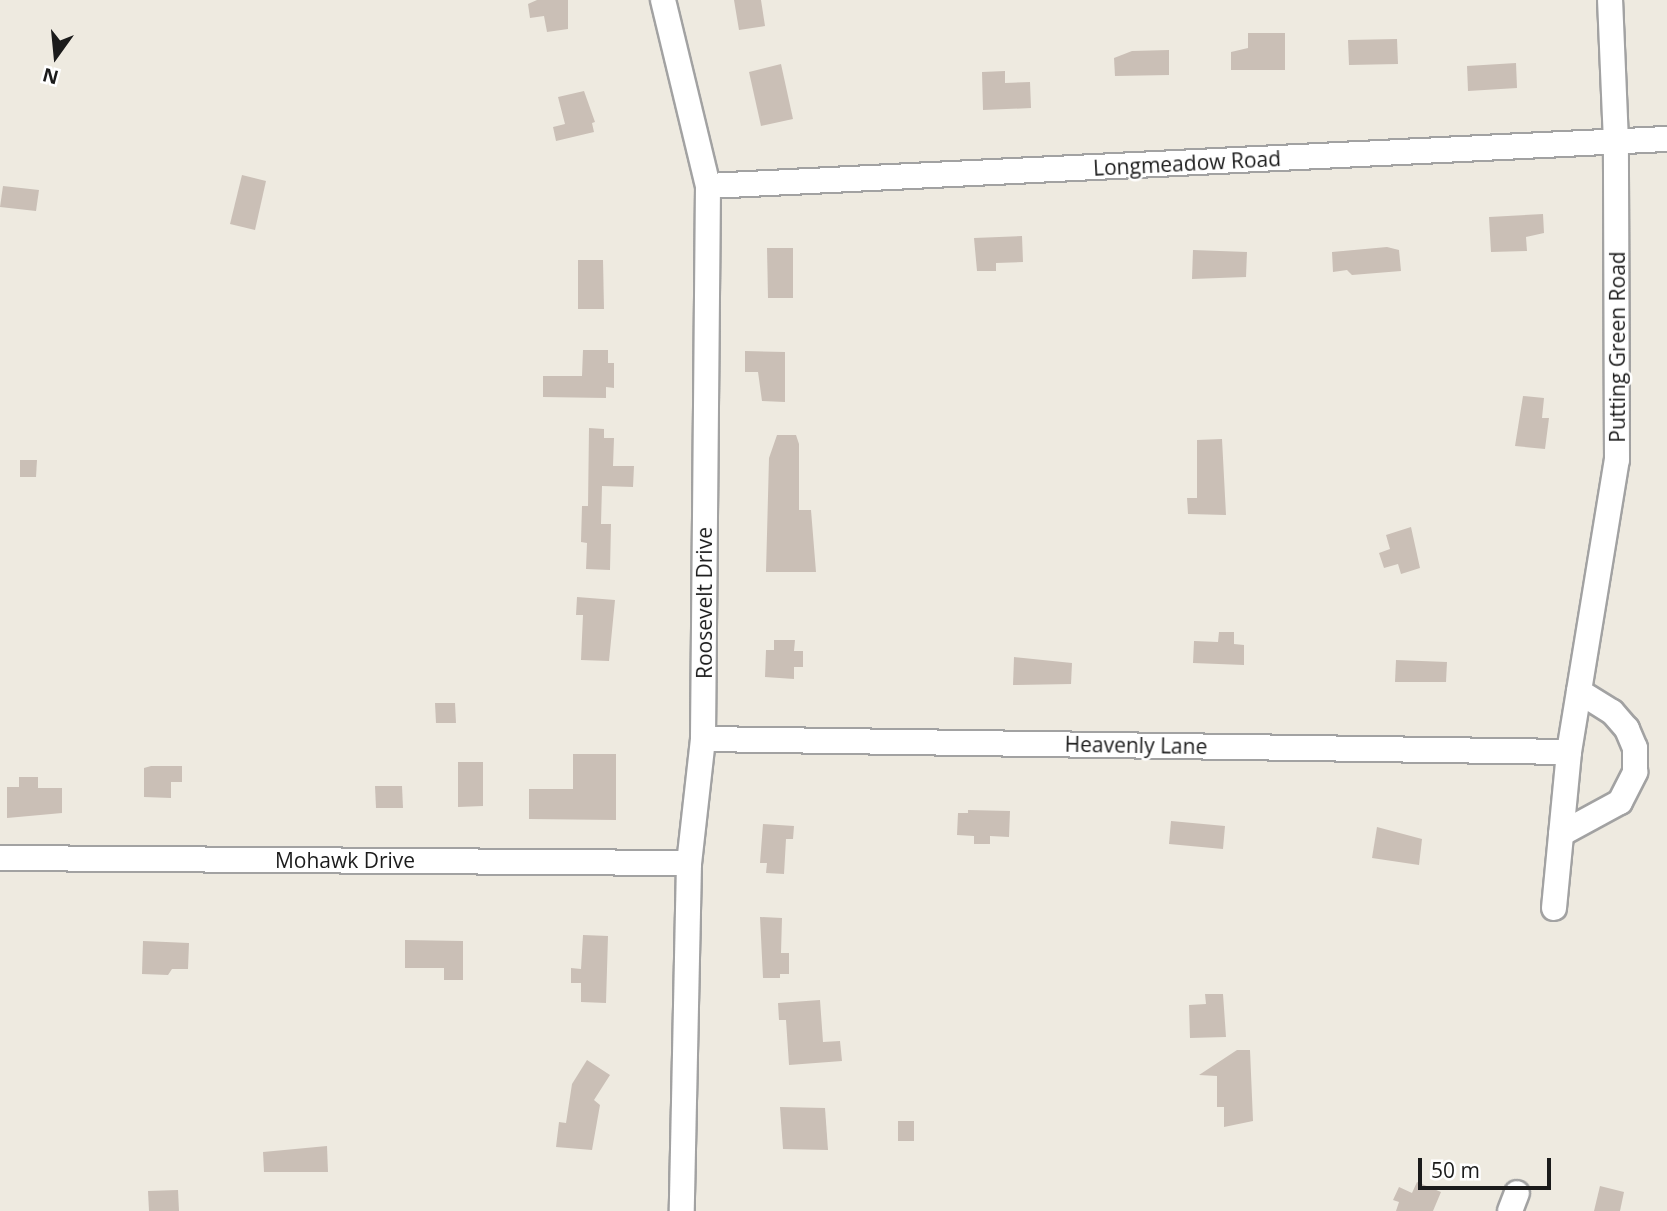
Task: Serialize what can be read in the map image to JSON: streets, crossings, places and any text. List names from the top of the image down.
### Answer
{
  "streets": {
    "street": [
      "Longmeadow Road",
      "Putting Green Road",
      "Roosevelt Drive",
      "Heavenly Lane",
      "Mohawk Drive"
    ]
  },
  "crossings": [
    ["Longmeadow Road", "Putting Green Road"],
    ["Longmeadow Road", "Roosevelt Drive"],
    ["Putting Green Road", "Heavenly Lane"],
    ["Roosevelt Drive", "Heavenly Lane"],
    ["Roosevelt Drive", "Mohawk Drive"]
  ],
  "scale_bar": "50 m",
  "north": "bottom"
}
